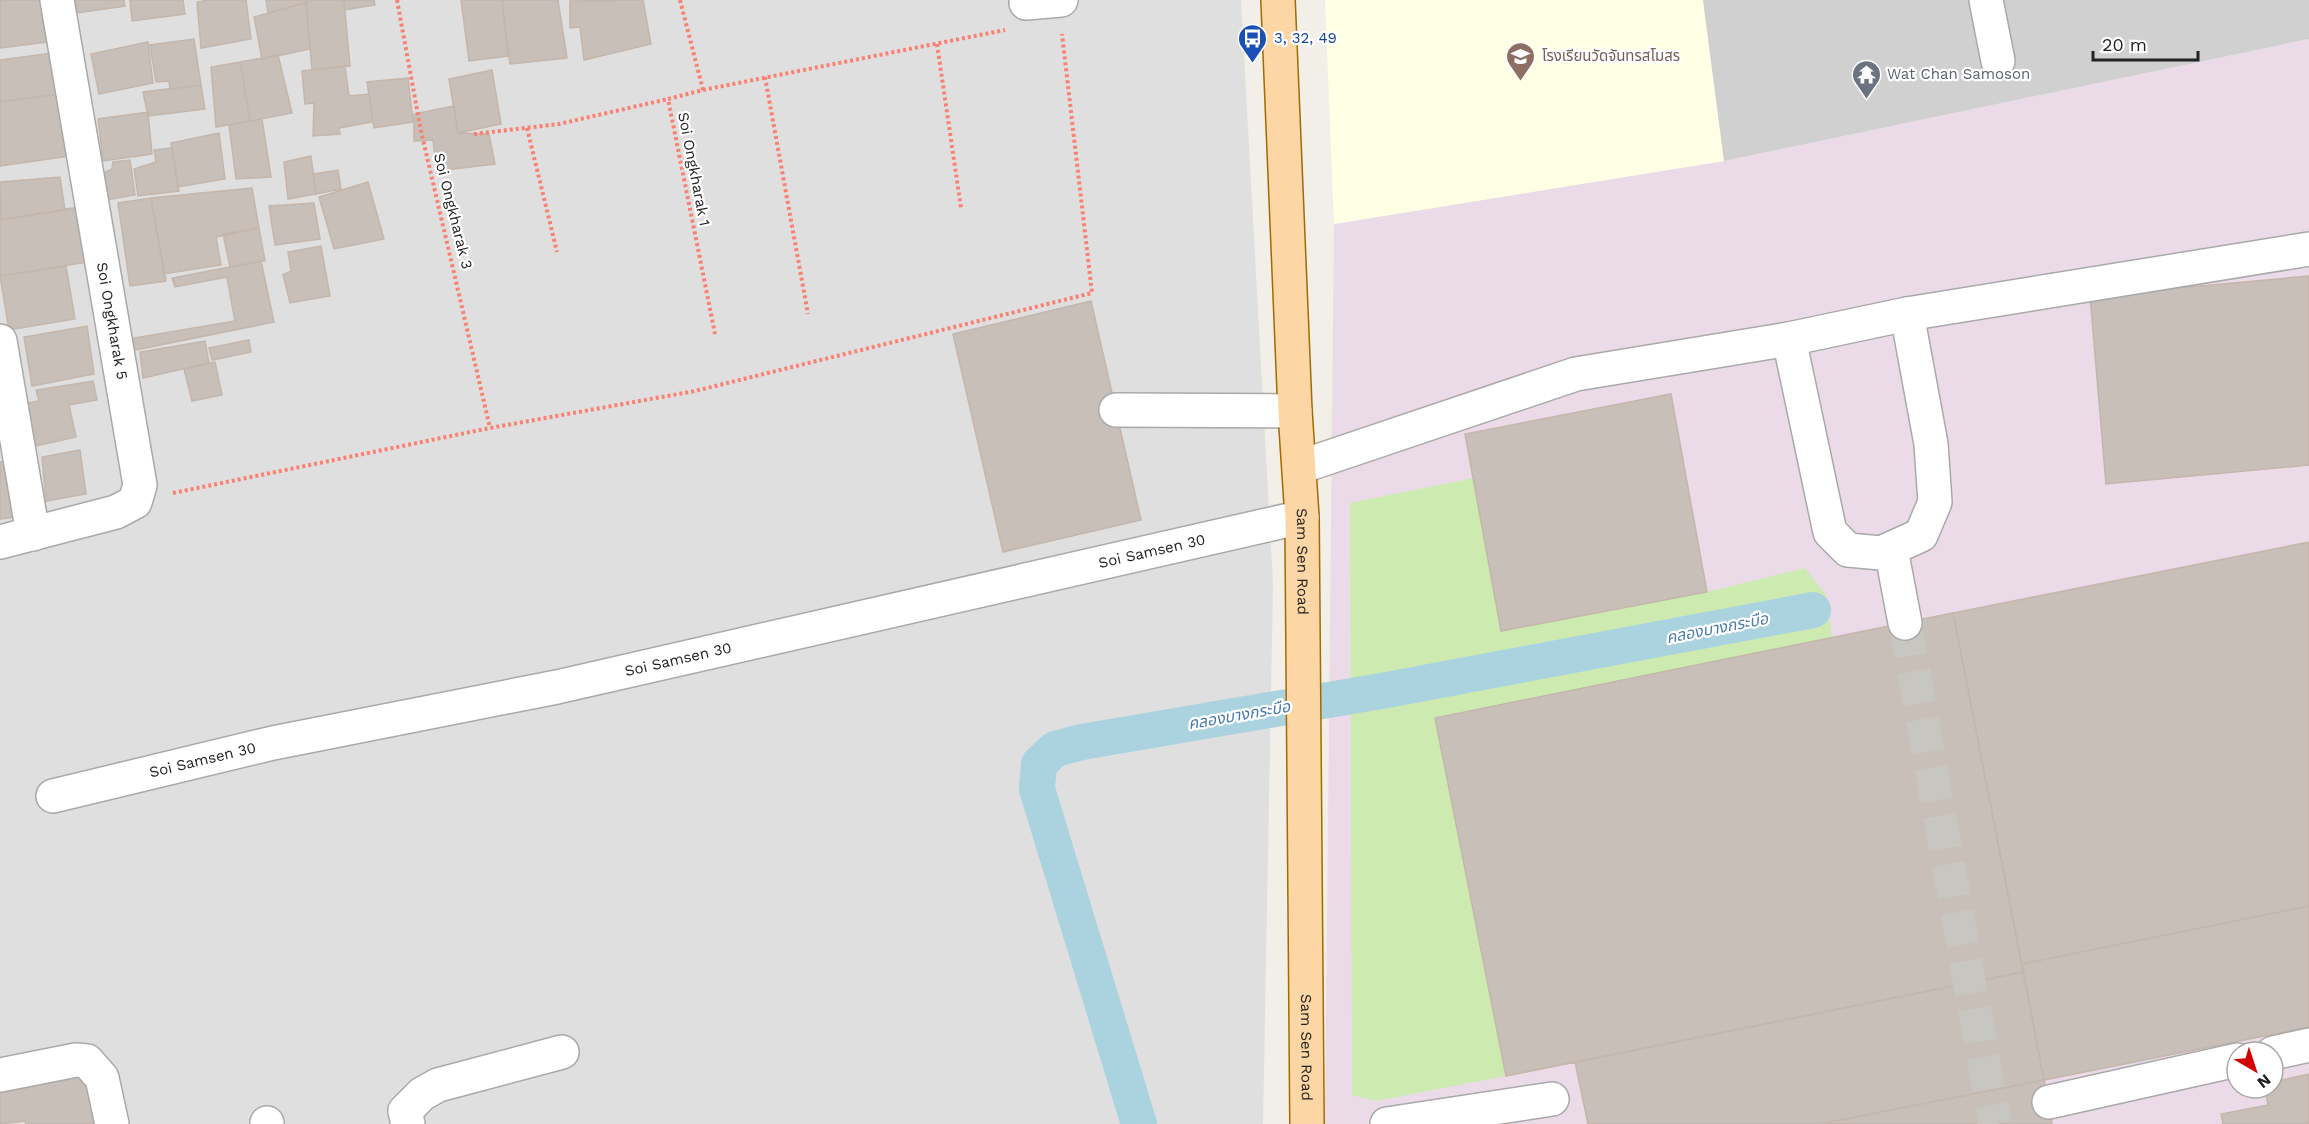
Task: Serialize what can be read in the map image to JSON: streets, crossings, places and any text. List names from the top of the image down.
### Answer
{
  "streets": {
    "main road": ["Sam Sen Road"],
    "street": ["Soi Ongkharak 5", "Soi Samsen 30"],
    "path": ["Soi Ongkharak 1", "Soi Ongkharak 3"]
  },
  "crossings": [
    ["Soi Samsen 30", "Sam Sen Road"]
  ],
  "water": ["คลองบางกระบือ"],
  "places": {
    "bus stop": ["3, 32, 49"],
    "school or university": ["โรงเรียนวัดจันทรสโมสร"],
    "temple": ["Wat Chan Samoson"]
  },
  "scale_bar": "20 m",
  "north": "bottom right"
}
